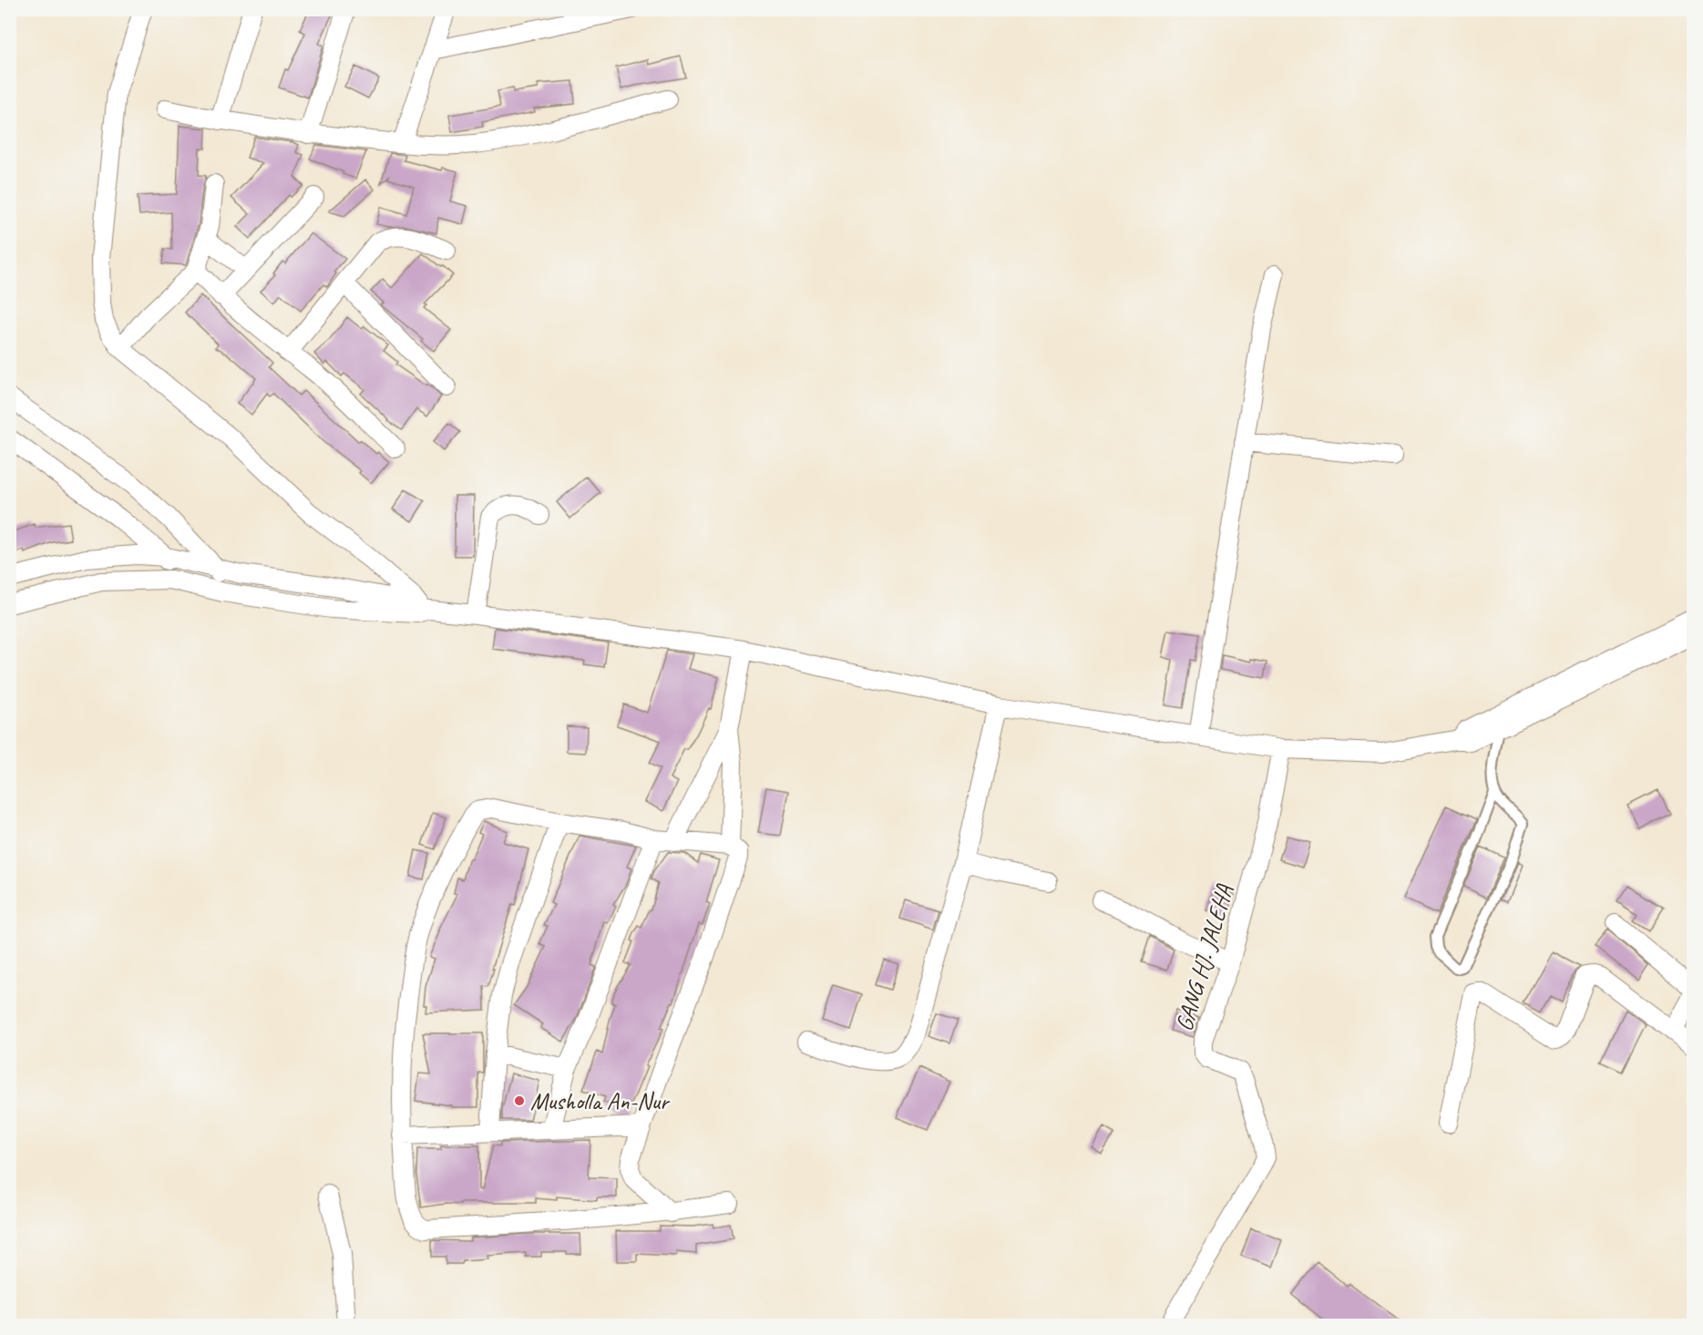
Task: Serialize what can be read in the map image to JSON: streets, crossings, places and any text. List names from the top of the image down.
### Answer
{
  "streets": {
    "street": ["GANG HJ. JALEHA"]
  },
  "places": ["Musholla An-Nur"]
}
